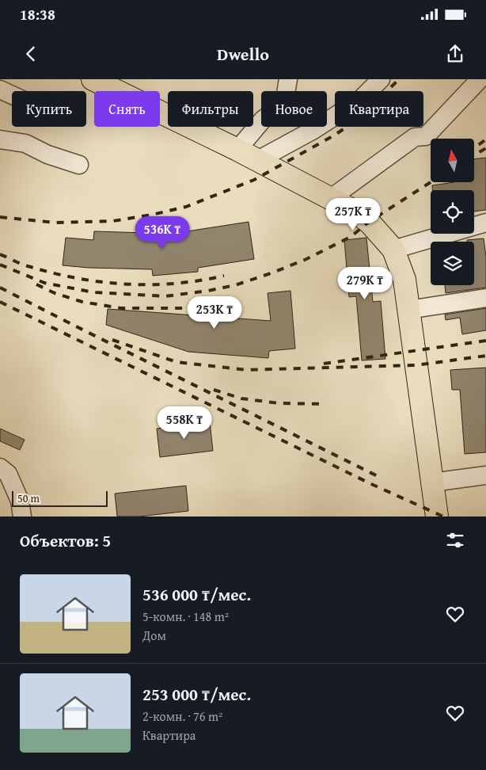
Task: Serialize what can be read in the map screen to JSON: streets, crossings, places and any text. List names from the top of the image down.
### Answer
{
  "scale_bar": "50 m",
  "north": "top",
  "page": {
    "status": "18:38",
    "header": "Dwello",
    "chip": [
      "Купить",
      "Снять",
      "Фильтры",
      "Новое",
      "Квартира"
    ],
    "price": [
      "257K ₸",
      "536K ₸",
      "279K ₸",
      "253K ₸",
      "558K ₸"
    ],
    "scale": "50 m",
    "heading": "Объектов: 5",
    "list": [
      {
        "name": "536 000 ₸/мес.",
        "note": "5-комн. · 148 m² · Дом"
      },
      {
        "name": "253 000 ₸/мес.",
        "note": "2-комн. · 76 m² · Квартира"
      }
    ]
  }
}
